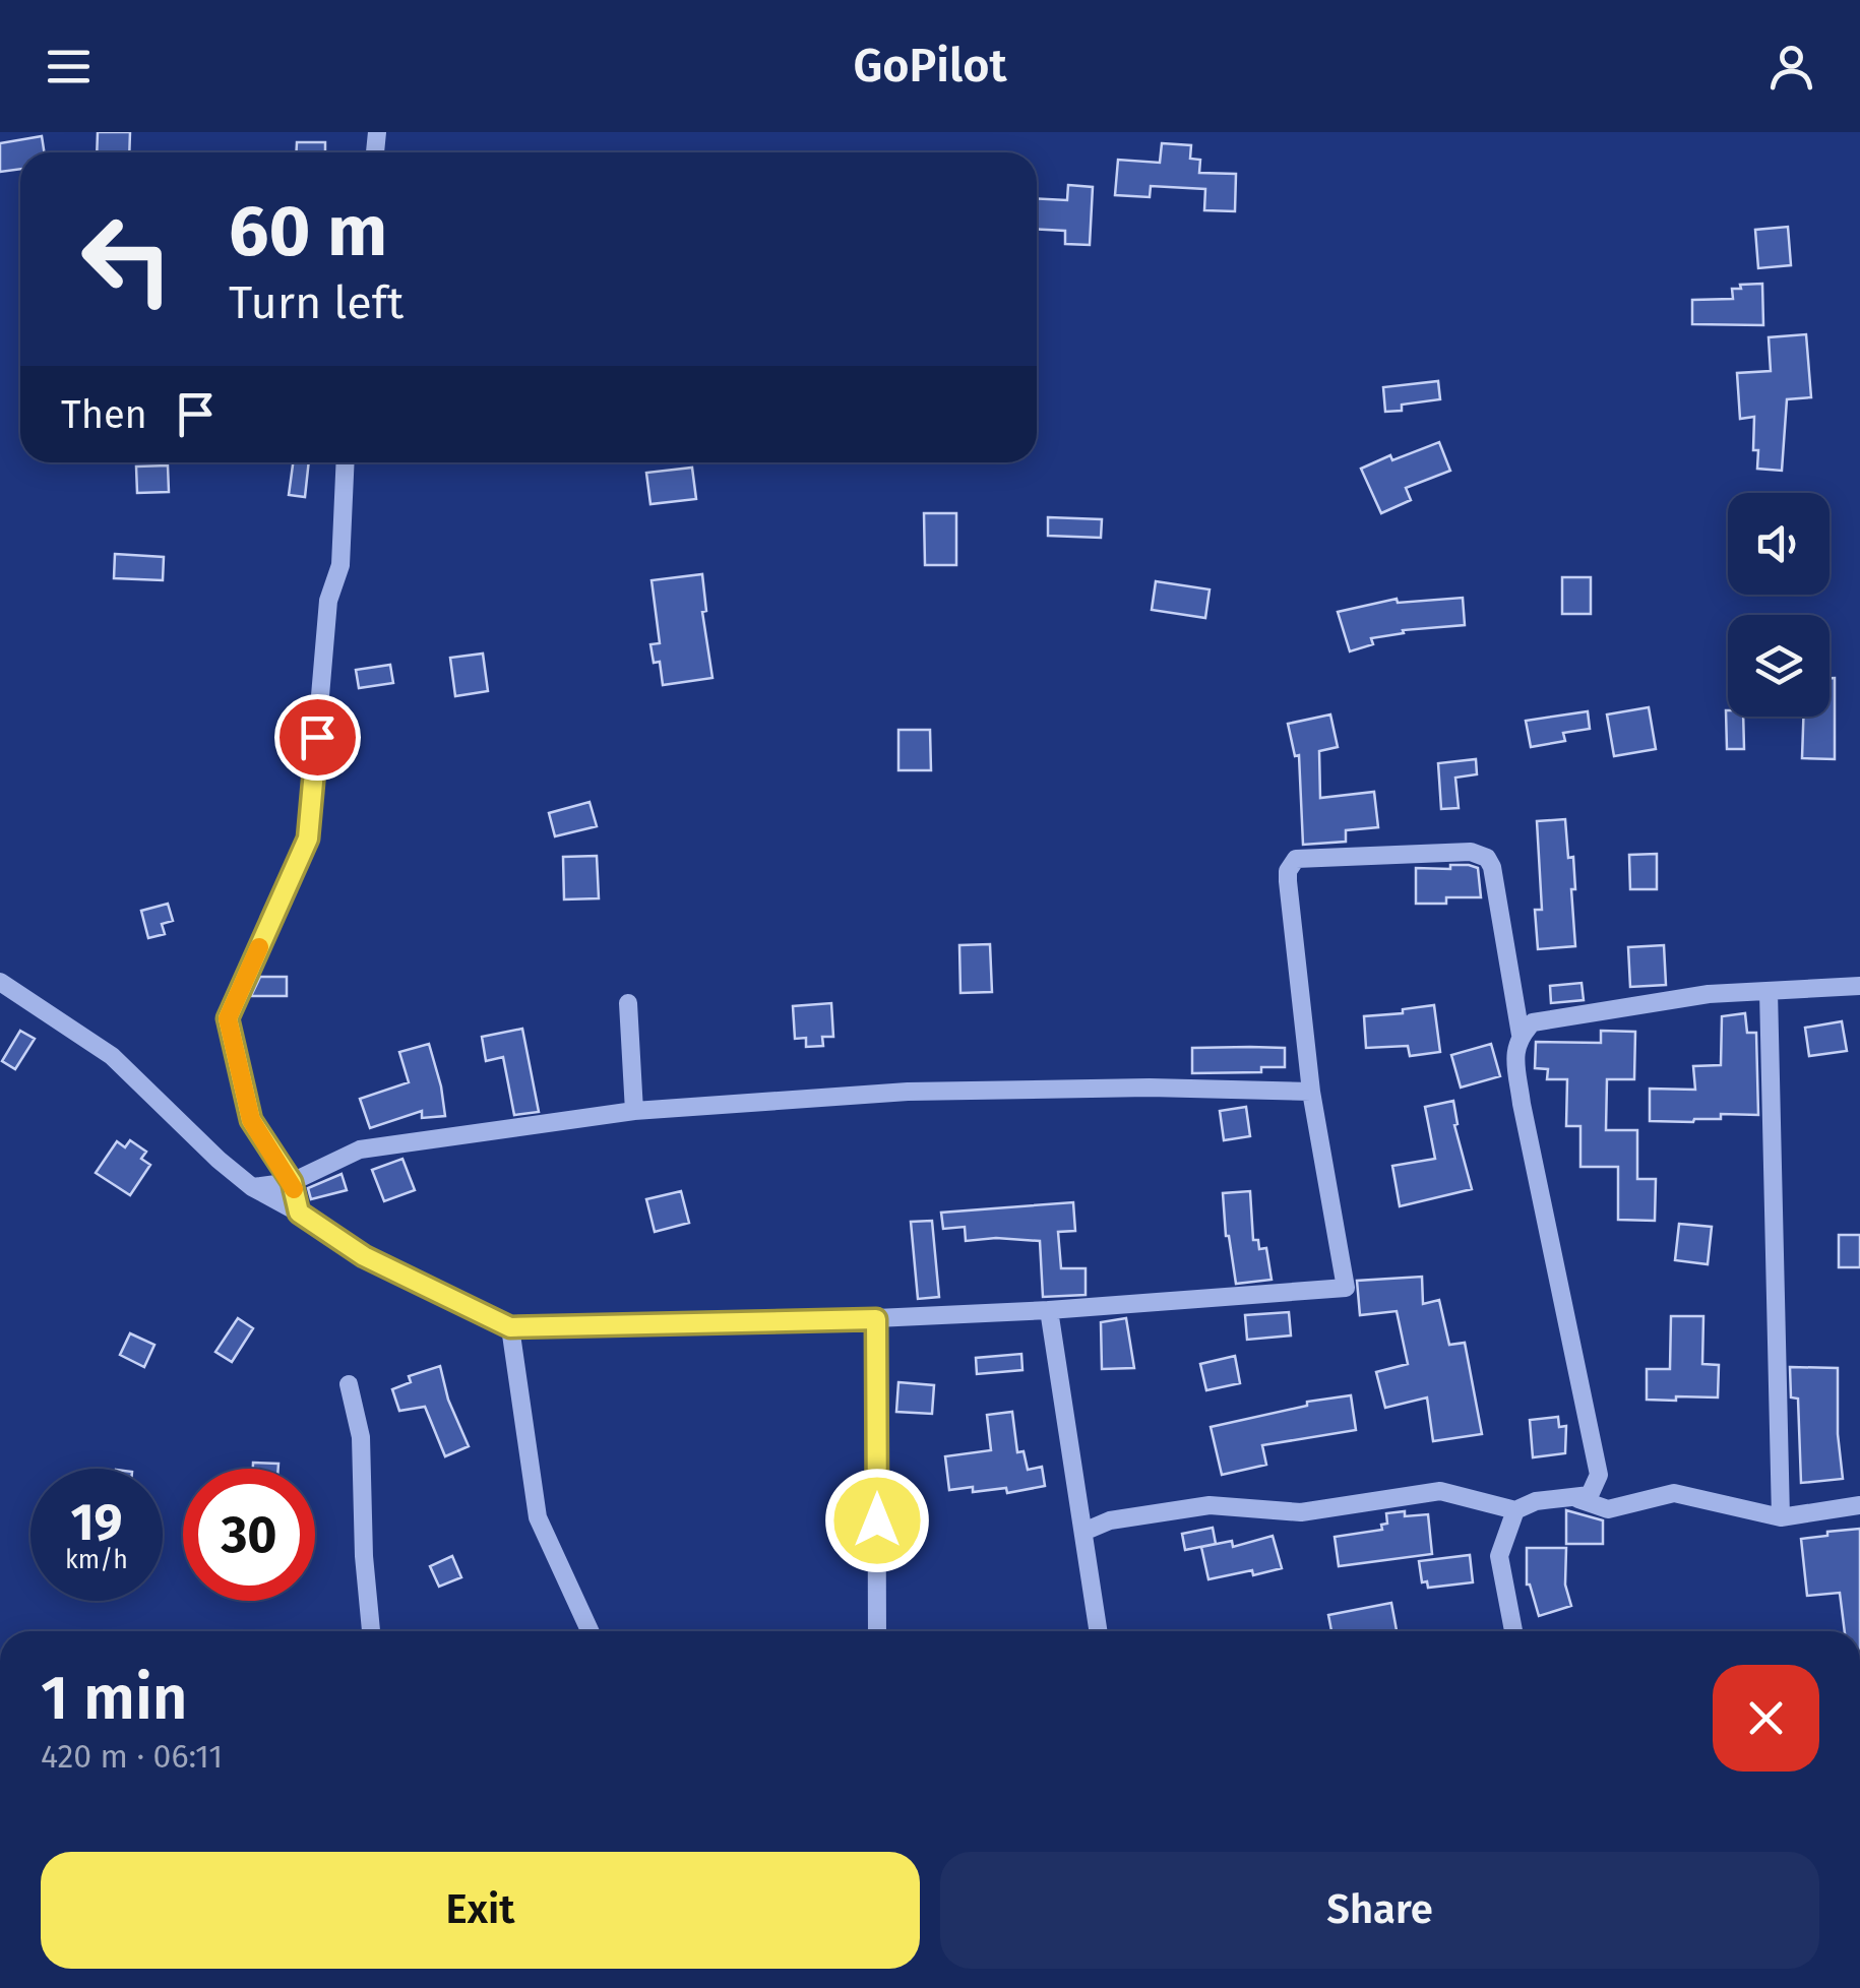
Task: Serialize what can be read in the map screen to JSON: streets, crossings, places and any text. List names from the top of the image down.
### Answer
{
  "page": {
    "header": "GoPilot",
    "turn": ["60 m", "Turn left"],
    "then": "Then",
    "speed": "19 km/h",
    "limit": "30",
    "heading": ["1 min", "420 m · 06:11"],
    "buttons": ["Exit", "Share"]
  }
}
